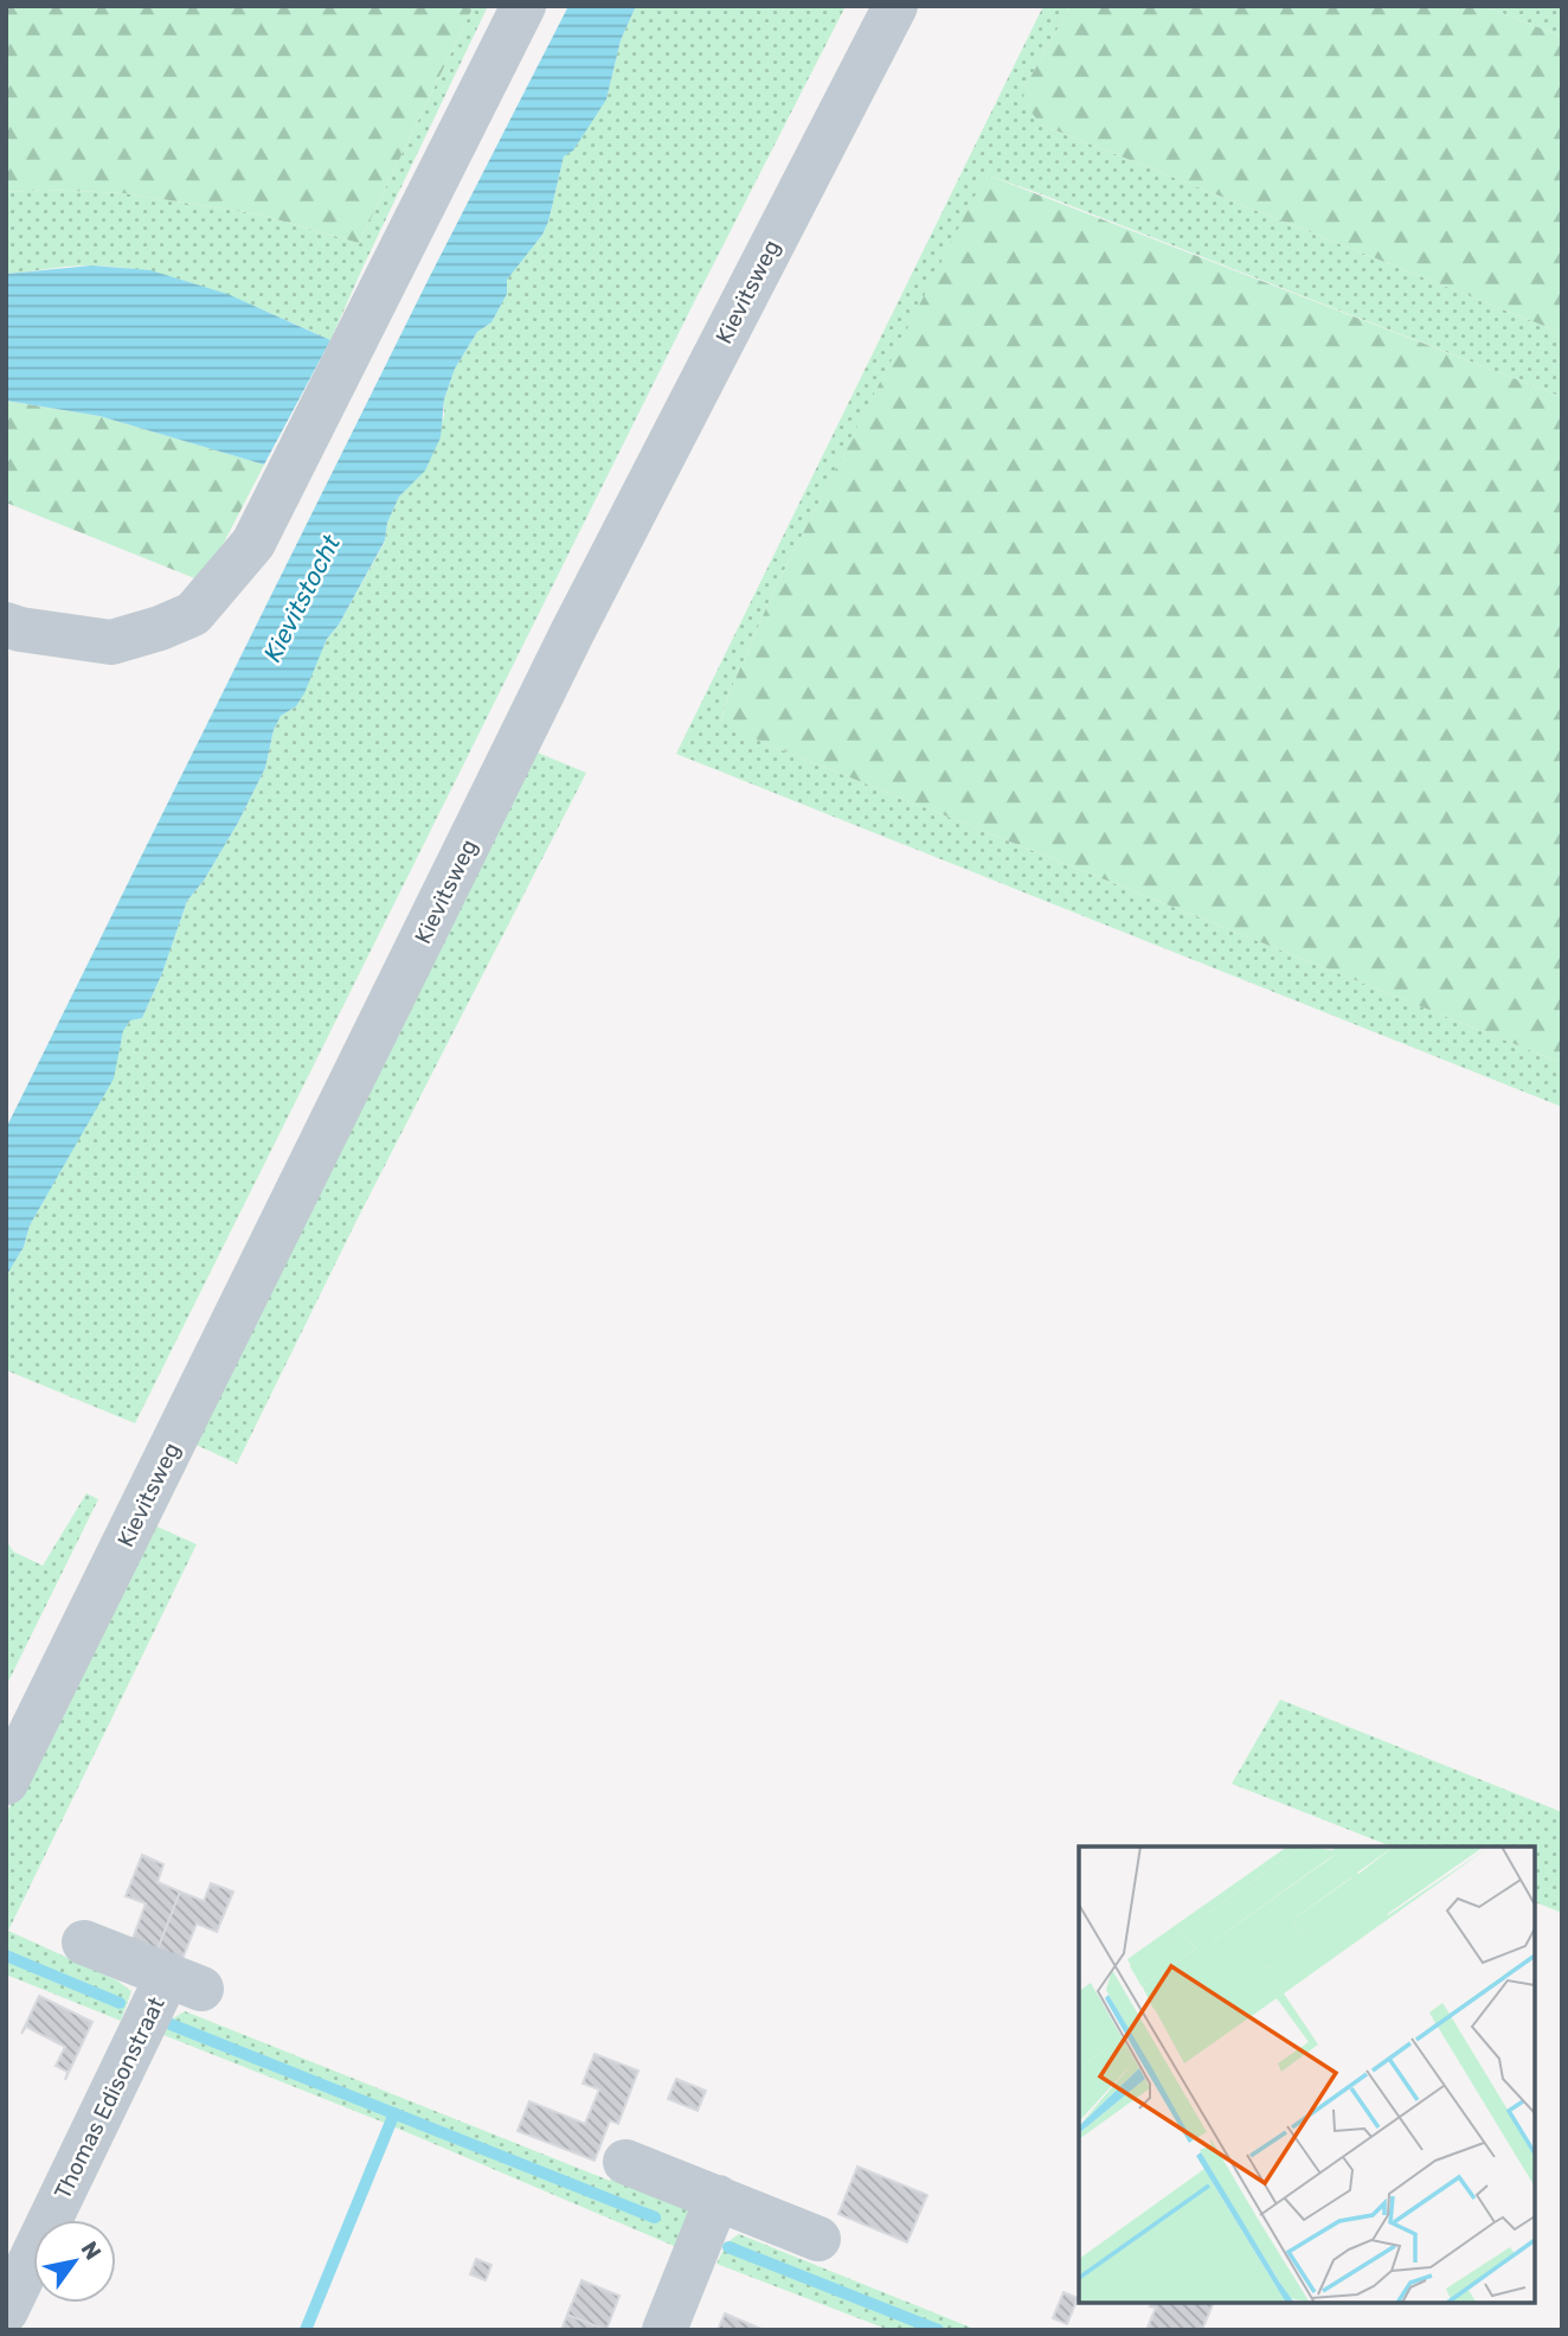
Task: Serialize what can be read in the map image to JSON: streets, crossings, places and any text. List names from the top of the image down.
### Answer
{
  "streets": {
    "street": ["Kievitsweg", "Thomas Edisonstraat"]
  },
  "water": ["Kievitstocht"],
  "north": "top right"
}
